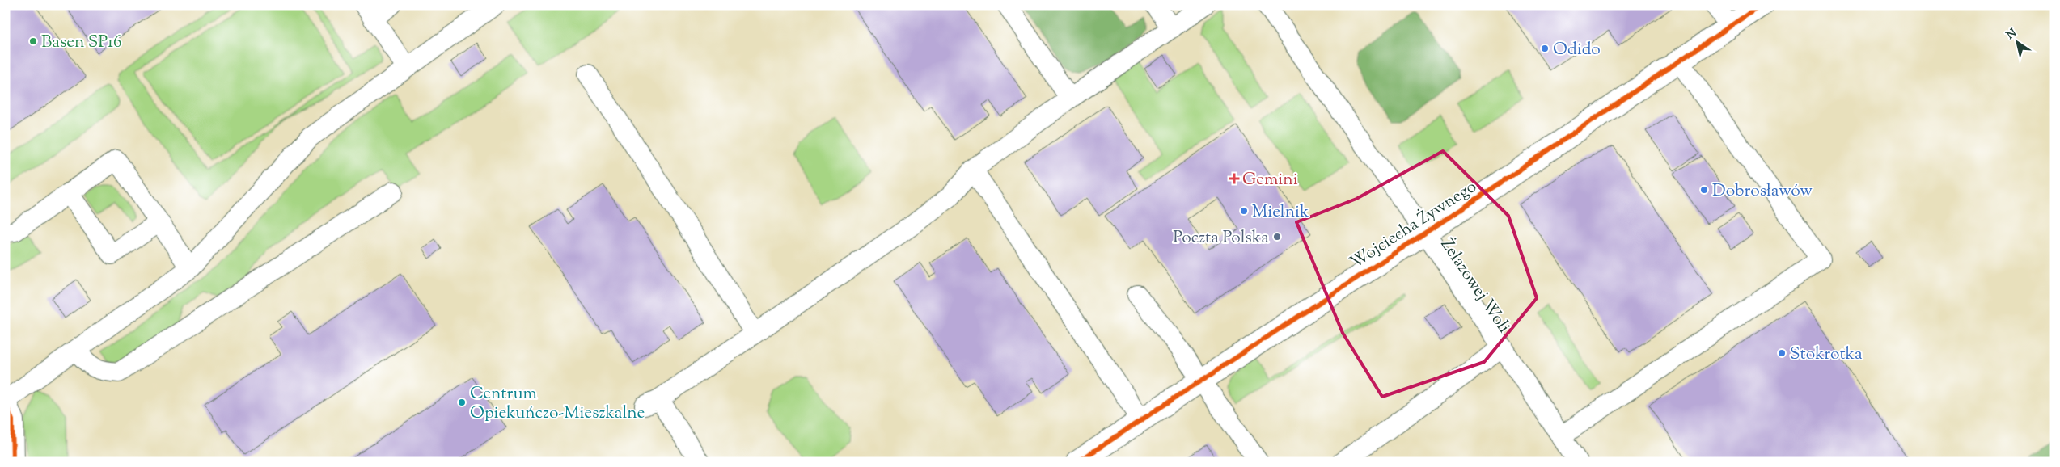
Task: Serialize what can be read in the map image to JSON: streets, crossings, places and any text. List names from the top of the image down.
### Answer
{
  "streets": {
    "street": ["Wojciecha Żywnego"],
    "lane": ["Żelazowej Woli"]
  },
  "crossings": [
    ["Wojciecha Żywnego", "Żelazowej Woli"]
  ],
  "places": {
    "other": [
      "Basen SP16",
      "Odido",
      "Dobrosławów",
      "Mielnik",
      "Poczta Polska",
      "Stokrotka",
      "Centrum Opiekuńczo-Mieszkalne"
    ],
    "health": ["Gemini"]
  },
  "north": "top left"
}
